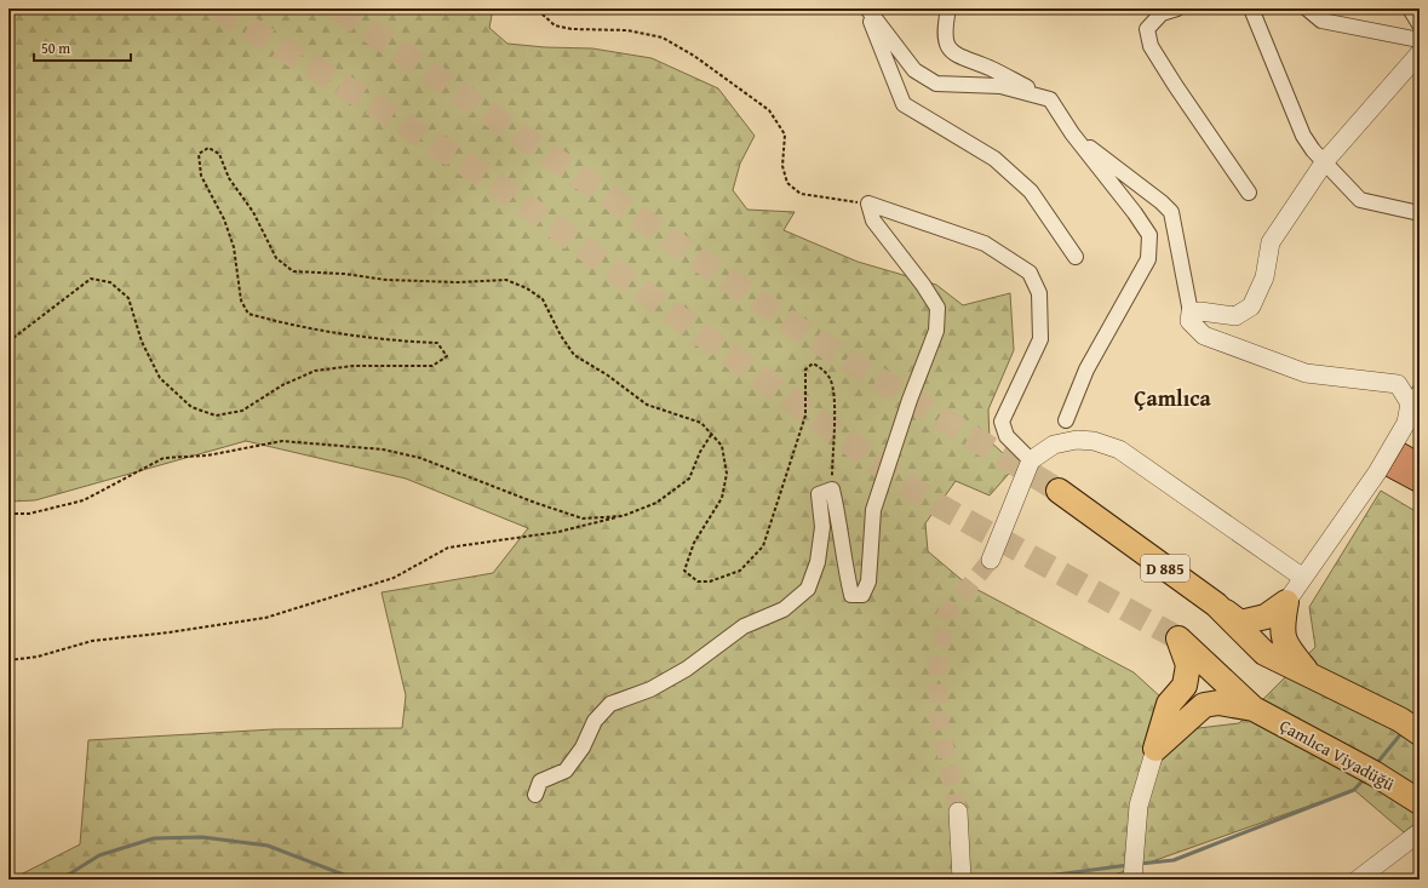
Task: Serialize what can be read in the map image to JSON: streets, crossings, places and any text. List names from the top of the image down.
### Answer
{
  "streets": {
    "highway": ["D 885", "Çamlıca Viyadüğü"]
  },
  "districts": ["Çamlıca"],
  "scale_bar": "50 m"
}
